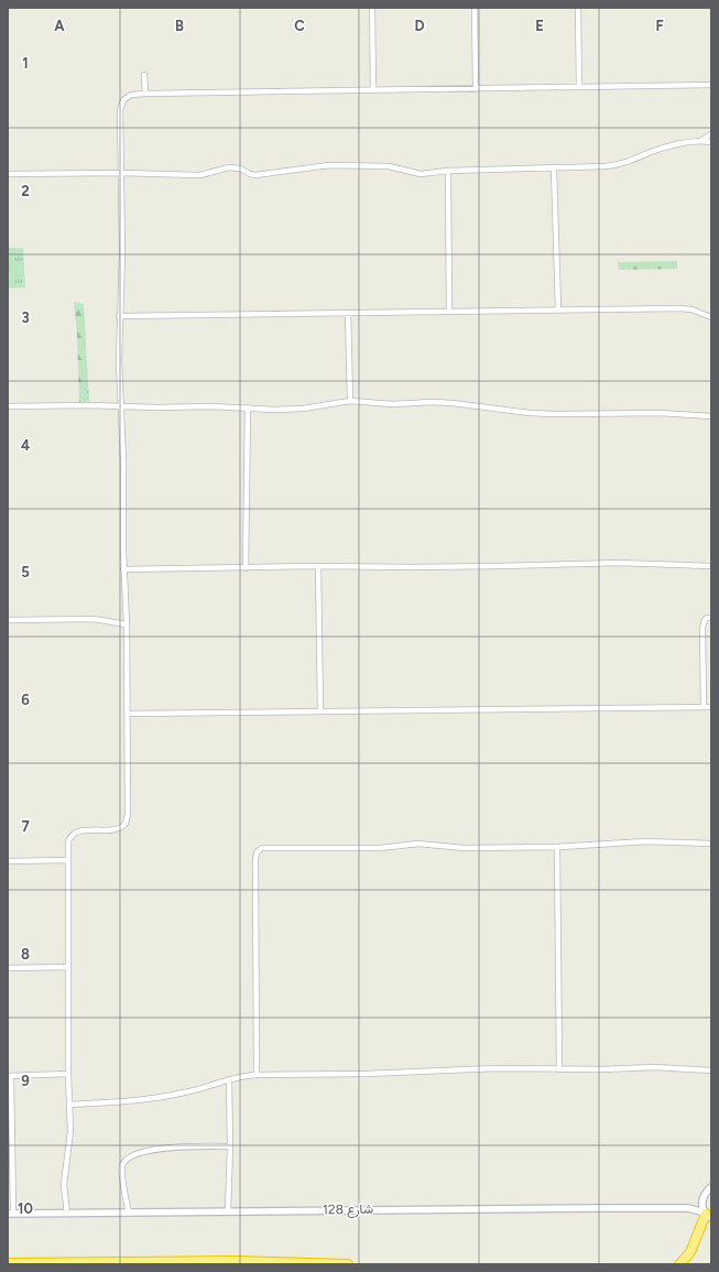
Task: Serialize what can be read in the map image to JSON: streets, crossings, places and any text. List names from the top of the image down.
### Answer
{
  "streets": {
    "street": ["شارع 128"]
  },
  "grid": {
    "columns": [
      "A",
      "B",
      "C",
      "D",
      "E",
      "F"
    ],
    "rows": [
      "1",
      "2",
      "3",
      "4",
      "5",
      "6",
      "7",
      "8",
      "9",
      "10"
    ]
  }
}
